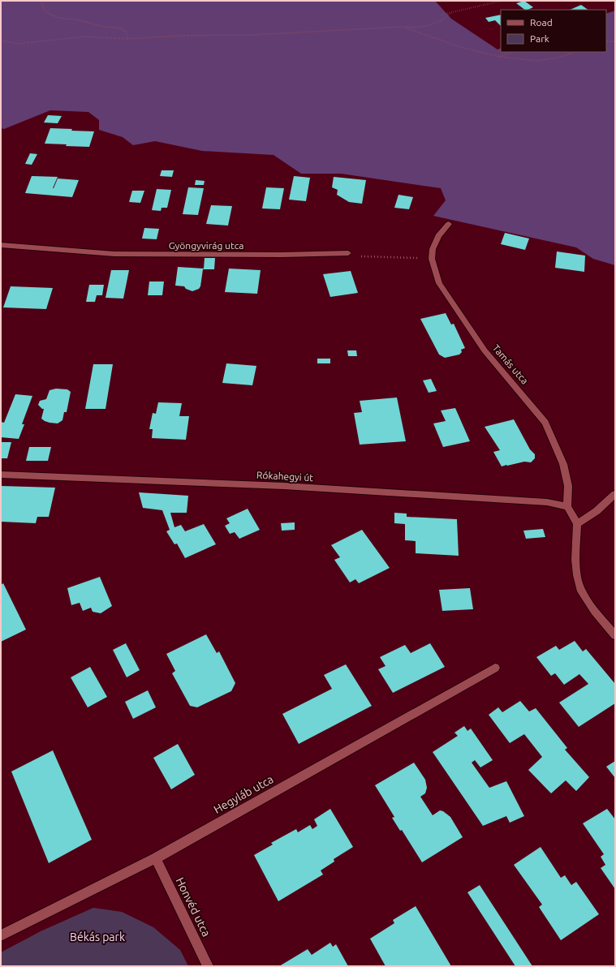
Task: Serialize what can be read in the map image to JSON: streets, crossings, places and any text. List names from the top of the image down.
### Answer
{
  "streets": {
    "street": [
      "Gyöngyvirág utca",
      "Tamás utca",
      "Rókahegyi út",
      "Hegyláb utca",
      "Honvéd utca"
    ]
  },
  "crossings": [
    ["Tamás utca", "Rókahegyi út"],
    ["Hegyláb utca", "Honvéd utca"]
  ],
  "parks": ["Békás park"],
  "legend": ["Road", "Park"]
}
